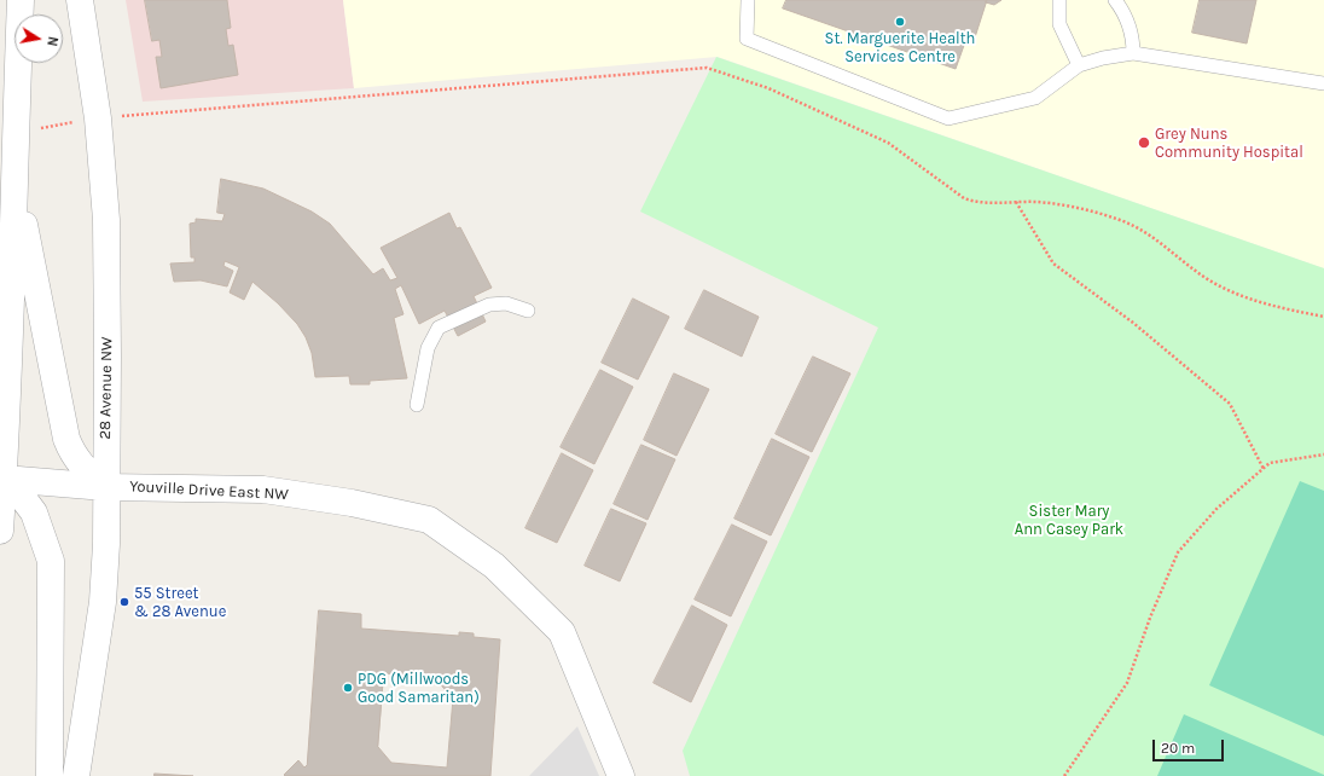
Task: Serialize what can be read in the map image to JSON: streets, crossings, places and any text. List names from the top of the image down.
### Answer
{
  "streets": {
    "street": ["28 Avenue NW", "Youville Drive East NW"]
  },
  "crossings": [
    ["28 Avenue NW", "Youville Drive East NW"]
  ],
  "parks": ["Sister Mary Ann Casey Park"],
  "places": [
    "St. Marguerite Health Services Centre",
    "Grey Nuns Community Hospital",
    "55 Street & 28 Avenue",
    "PDG (Millwoods Good Samaritan)"
  ],
  "scale_bar": "20 m",
  "north": "right"
}
